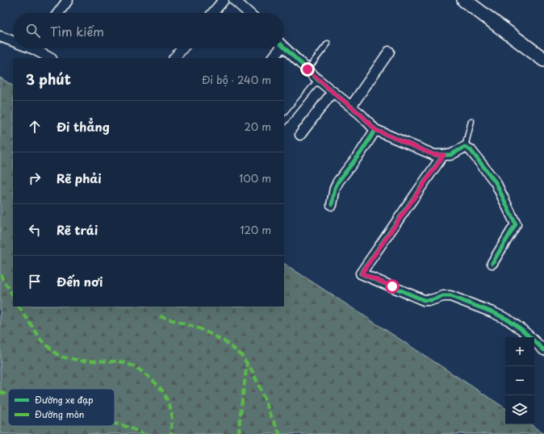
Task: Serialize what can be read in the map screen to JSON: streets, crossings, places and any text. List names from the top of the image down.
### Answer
{
  "legend": ["Đường xe đạp", "Đường mòn"],
  "page": {
    "search": "Tìm kiếm",
    "heading": ["3 phút", "Đi bộ · 240 m"],
    "list": [
      ["Đi thẳng", "20 m"],
      ["Rẽ phải", "100 m"],
      ["Rẽ trái", "120 m"],
      "Đến nơi"
    ],
    "map_buttons": ["+", "−"]
  }
}
